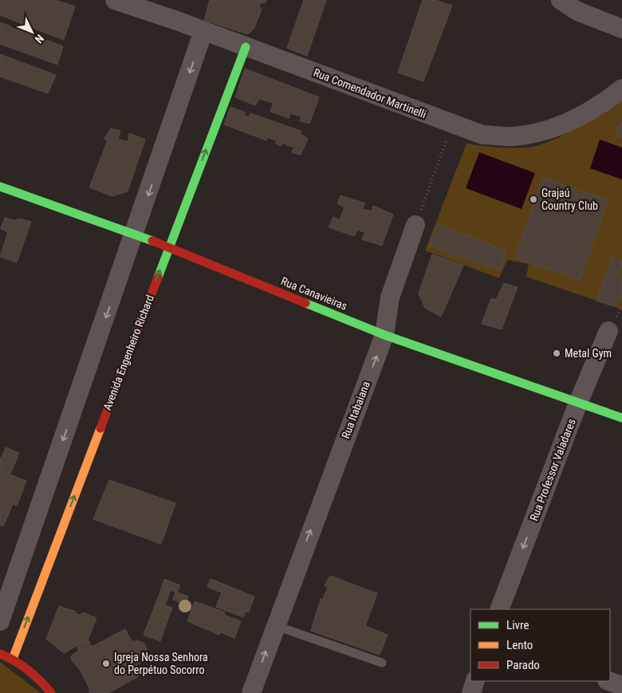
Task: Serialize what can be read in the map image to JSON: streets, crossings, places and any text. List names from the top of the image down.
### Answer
{
  "streets": {
    "street": [
      "Rua Comendador Martinelli",
      "Rua Canavieiras",
      "Avenida Engenheiro Richard",
      "Rua Itabaiana",
      "Rua Professor Valadares"
    ]
  },
  "crossings": [
    ["Rua Comendador Martinelli", "Avenida Engenheiro Richard"],
    ["Rua Canavieiras", "Avenida Engenheiro Richard"],
    ["Rua Canavieiras", "Rua Itabaiana"],
    ["Rua Canavieiras", "Rua Professor Valadares"]
  ],
  "one_way": ["Rua Itabaiana", "Rua Professor Valadares"],
  "places": ["Grajaú Country Club", "Metal Gym", "Igreja Nossa Senhora do Perpétuo Socorro"],
  "legend": ["Livre", "Lento", "Parado"],
  "north": "bottom right"
}
